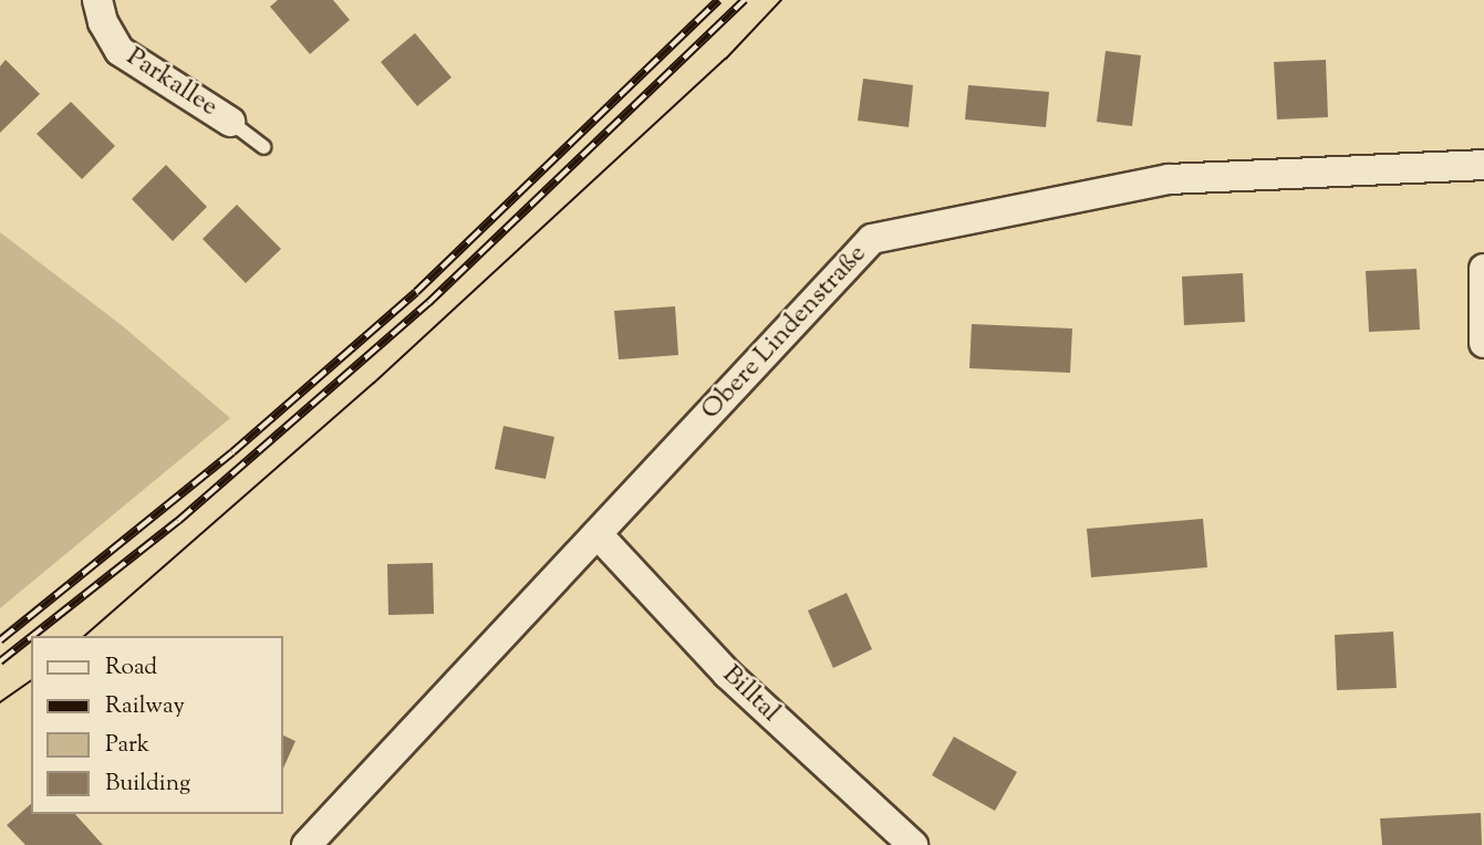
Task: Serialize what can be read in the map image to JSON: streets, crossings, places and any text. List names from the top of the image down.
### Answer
{
  "streets": {
    "street": ["Parkallee", "Obere Lindenstraße", "Billtal"]
  },
  "crossings": [
    ["Obere Lindenstraße", "Billtal"]
  ],
  "legend": [
    "Road",
    "Railway",
    "Park",
    "Building"
  ]
}
